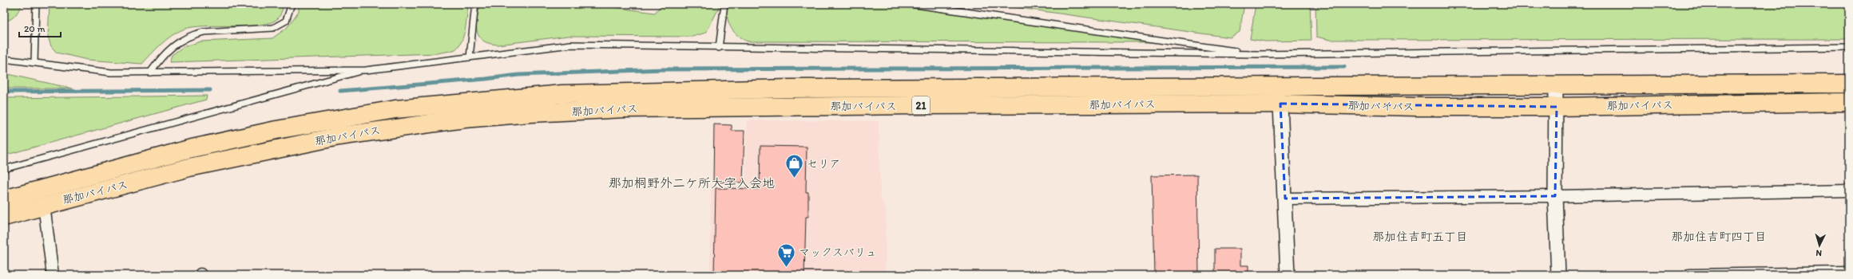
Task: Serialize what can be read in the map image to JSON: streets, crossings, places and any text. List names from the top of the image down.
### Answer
{
  "streets": {
    "highway": ["那加バイパス", "21"]
  },
  "districts": ["那加桐野外二ケ所大字入会地", "那加住吉町五丁目", "那加住吉町四丁目"],
  "places": {
    "shop": ["セリア"],
    "supermarket": ["マックスバリュ"]
  },
  "scale_bar": "20 m",
  "north": "bottom"
}
